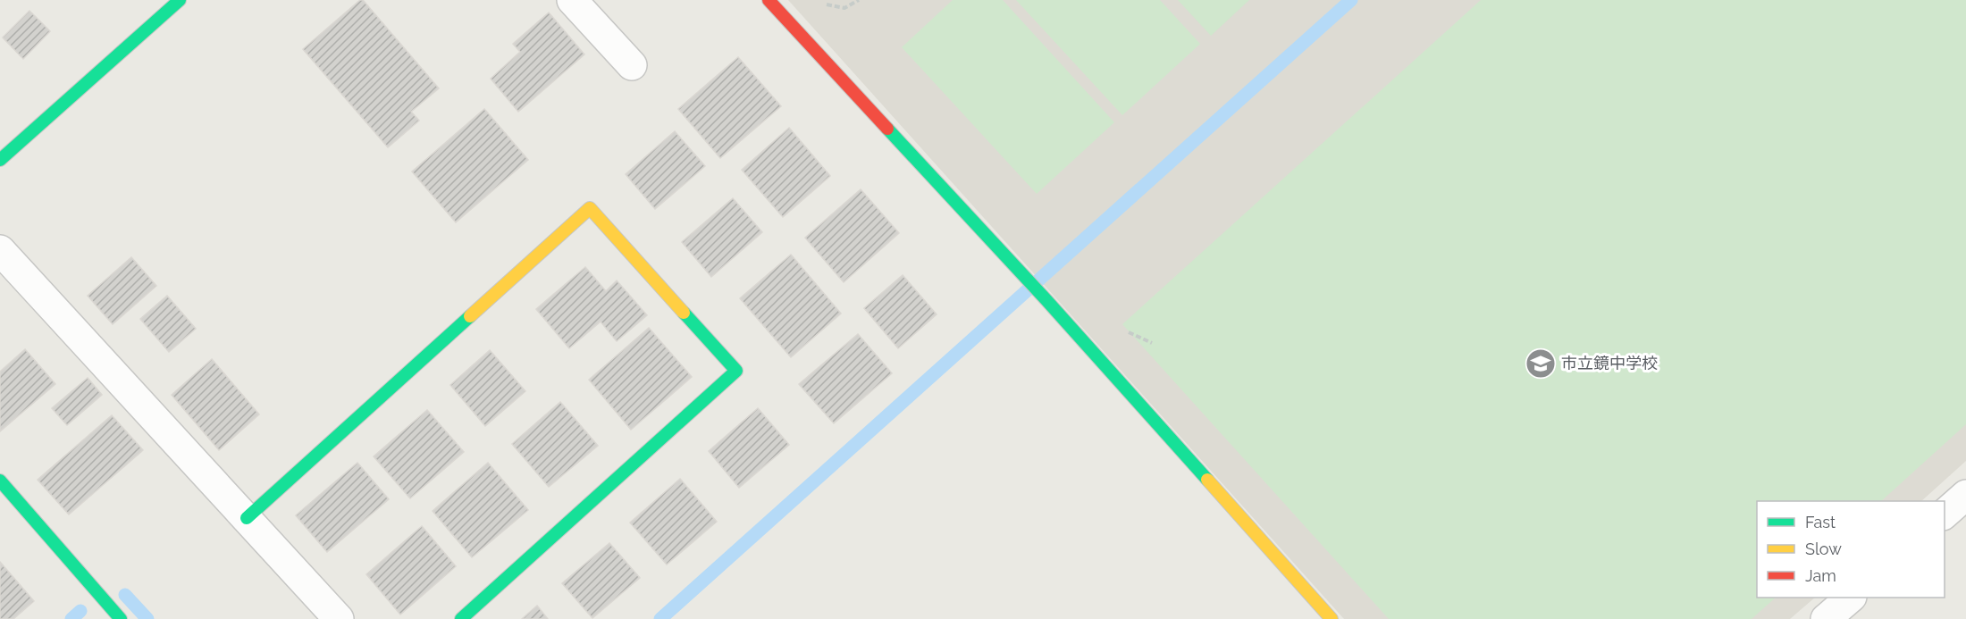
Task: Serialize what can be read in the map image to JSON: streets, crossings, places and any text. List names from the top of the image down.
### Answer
{
  "places": {
    "school or university": ["市立鏡中学校"]
  },
  "legend": ["Fast", "Slow", "Jam"]
}
